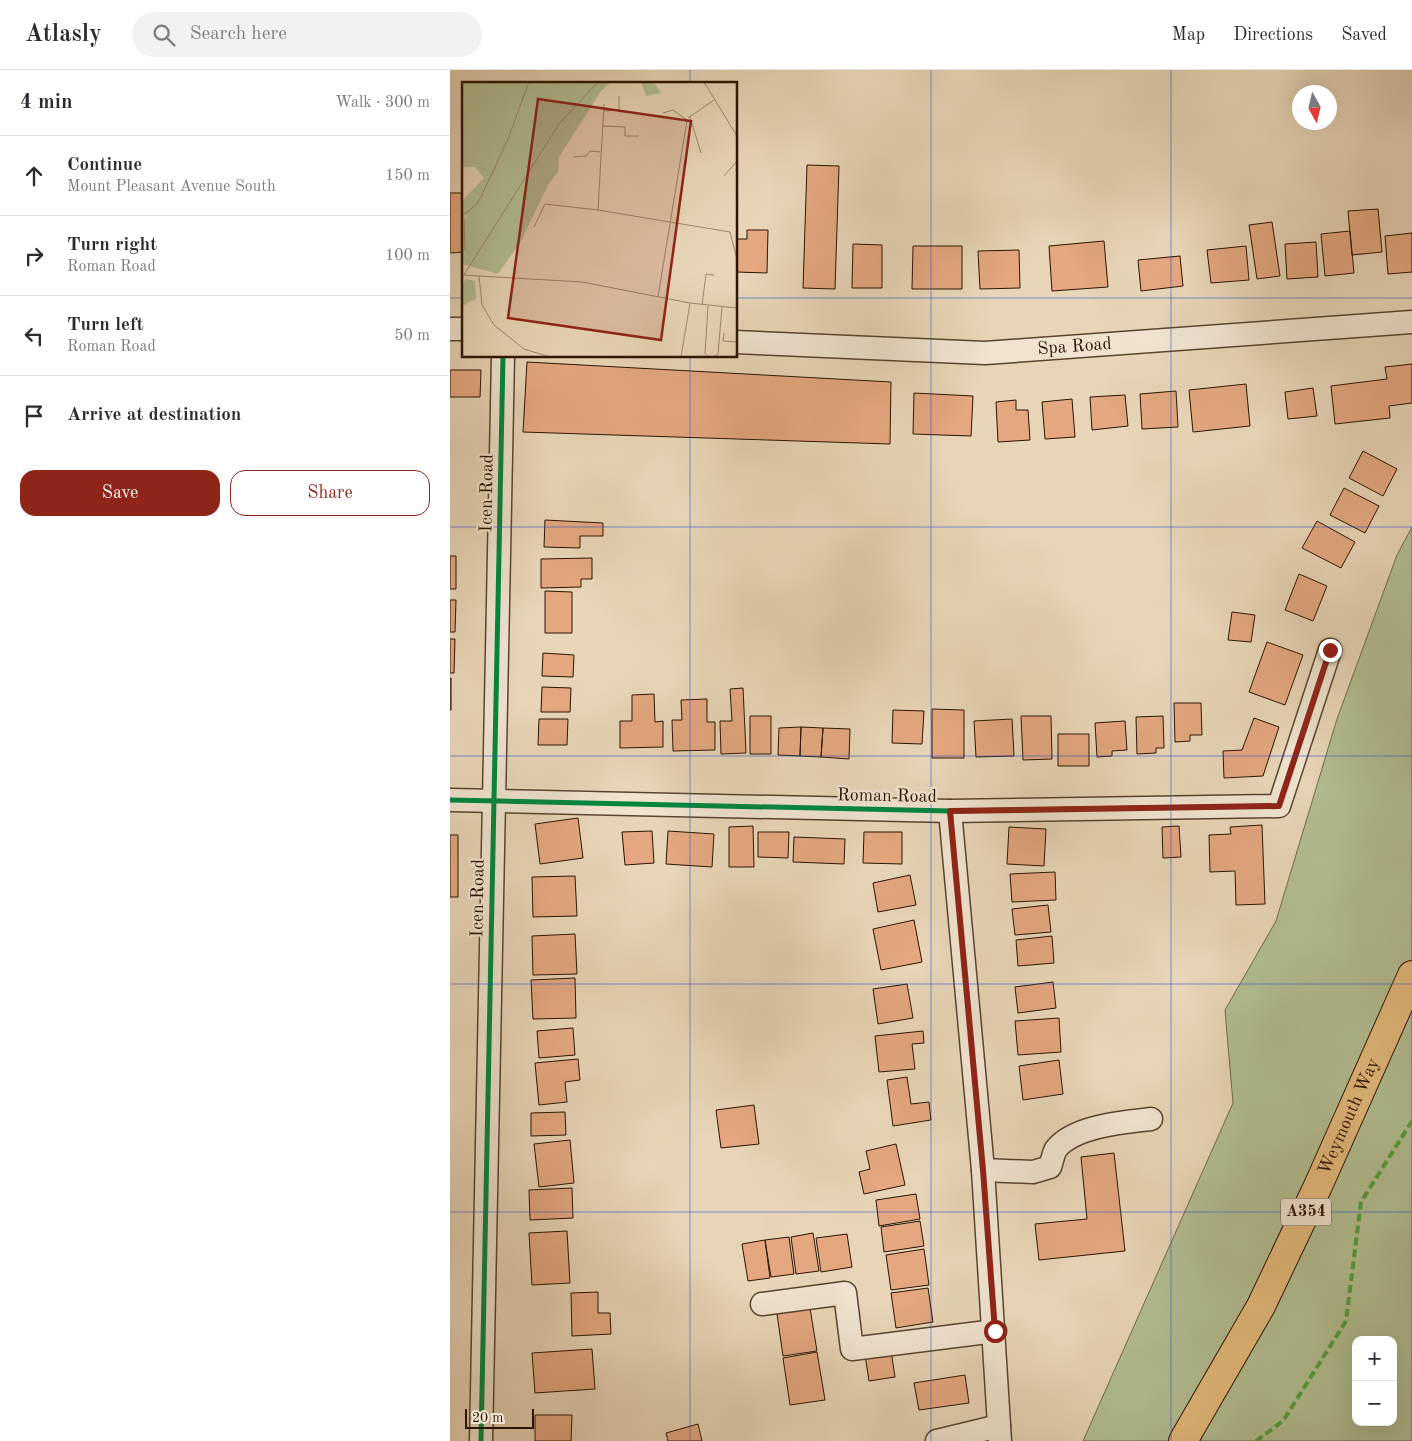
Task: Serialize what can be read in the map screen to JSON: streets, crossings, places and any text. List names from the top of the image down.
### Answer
{
  "streets": {
    "highway": ["Weymouth Way", "A354"],
    "street": ["Spa Road", "Icen Road", "Roman Road"]
  },
  "crossings": [
    ["Icen Road", "Roman Road"]
  ],
  "scale_bar": "20 m",
  "north": "bottom",
  "page": {
    "header": "Atlasly",
    "search": "Search here",
    "nav": ["Map", "Directions", "Saved"],
    "heading": ["4 min", "Walk · 300 m"],
    "list": [
      ["Continue", "Mount Pleasant Avenue South", "150 m"],
      ["Turn right", "Roman Road", "100 m"],
      ["Turn left", "Roman Road", "50 m"],
      "Arrive at destination"
    ],
    "buttons": ["Save", "Share"],
    "map_buttons": ["+", "−"],
    "scale": "20 m"
  }
}
